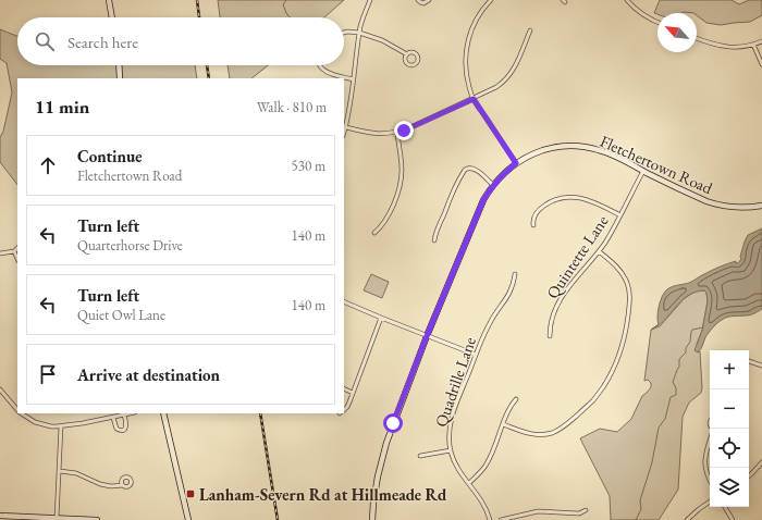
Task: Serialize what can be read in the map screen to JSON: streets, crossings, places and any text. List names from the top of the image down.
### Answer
{
  "streets": {
    "street": ["Fletchertown Road", "Quintette Lane", "Quadrille Lane"]
  },
  "crossings": [
    ["Fletchertown Road", "Quintette Lane"]
  ],
  "places": {
    "transit": ["Lanham-Severn Rd at Hillmeade Rd"]
  },
  "north": "top left",
  "page": {
    "search": "Search here",
    "heading": ["11 min", "Walk · 810 m"],
    "list": [
      ["Continue", "Fletchertown Road", "530 m"],
      ["Turn left", "Quarterhorse Drive", "140 m"],
      ["Turn left", "Quiet Owl Lane", "140 m"],
      "Arrive at destination"
    ],
    "map_buttons": ["+", "−"]
  }
}
